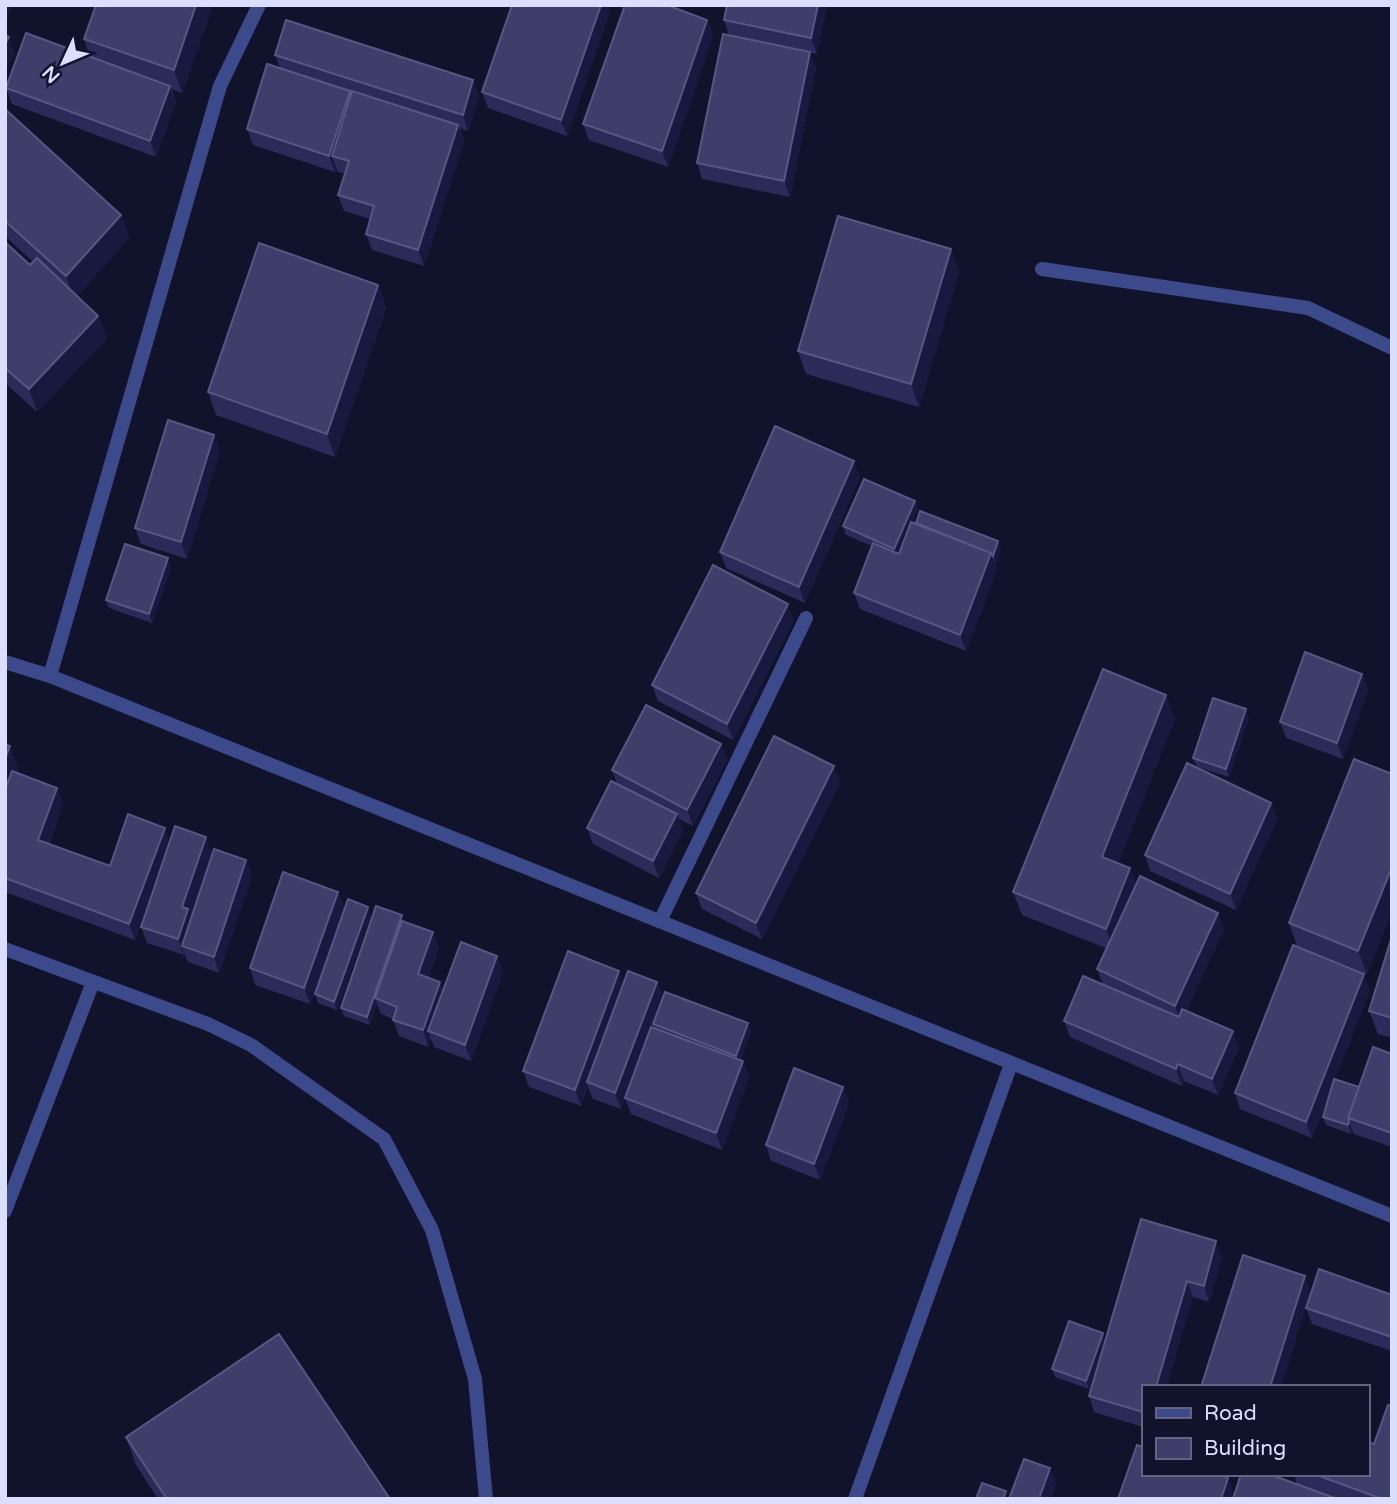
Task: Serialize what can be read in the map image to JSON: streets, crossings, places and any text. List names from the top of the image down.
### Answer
{
  "legend": ["Road", "Building"],
  "north": "bottom left"
}
